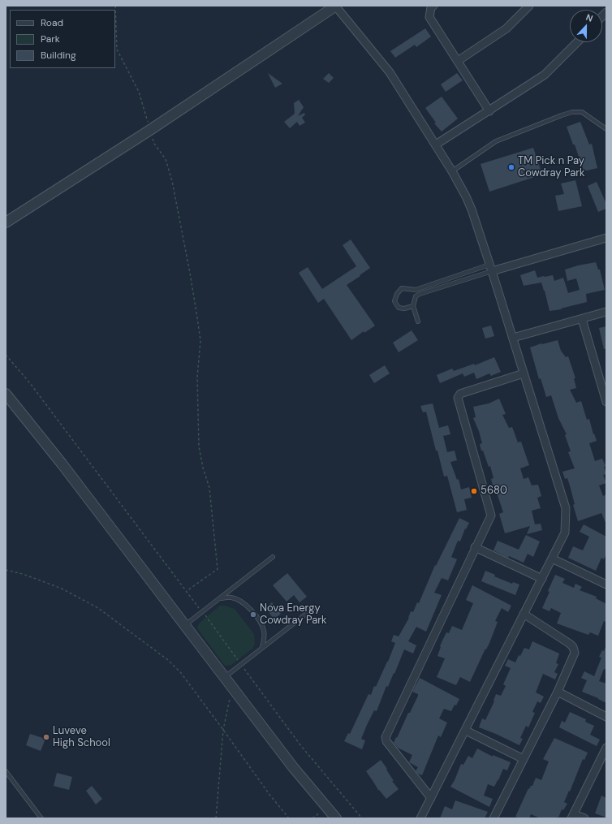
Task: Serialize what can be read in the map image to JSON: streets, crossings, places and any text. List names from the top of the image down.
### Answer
{
  "places": [
    "TM Pick n Pay Cowdray Park",
    "5680",
    "Nova Energy Cowdray Park",
    "Luveve High School"
  ],
  "legend": ["Road", "Park", "Building"],
  "north": "top"
}
